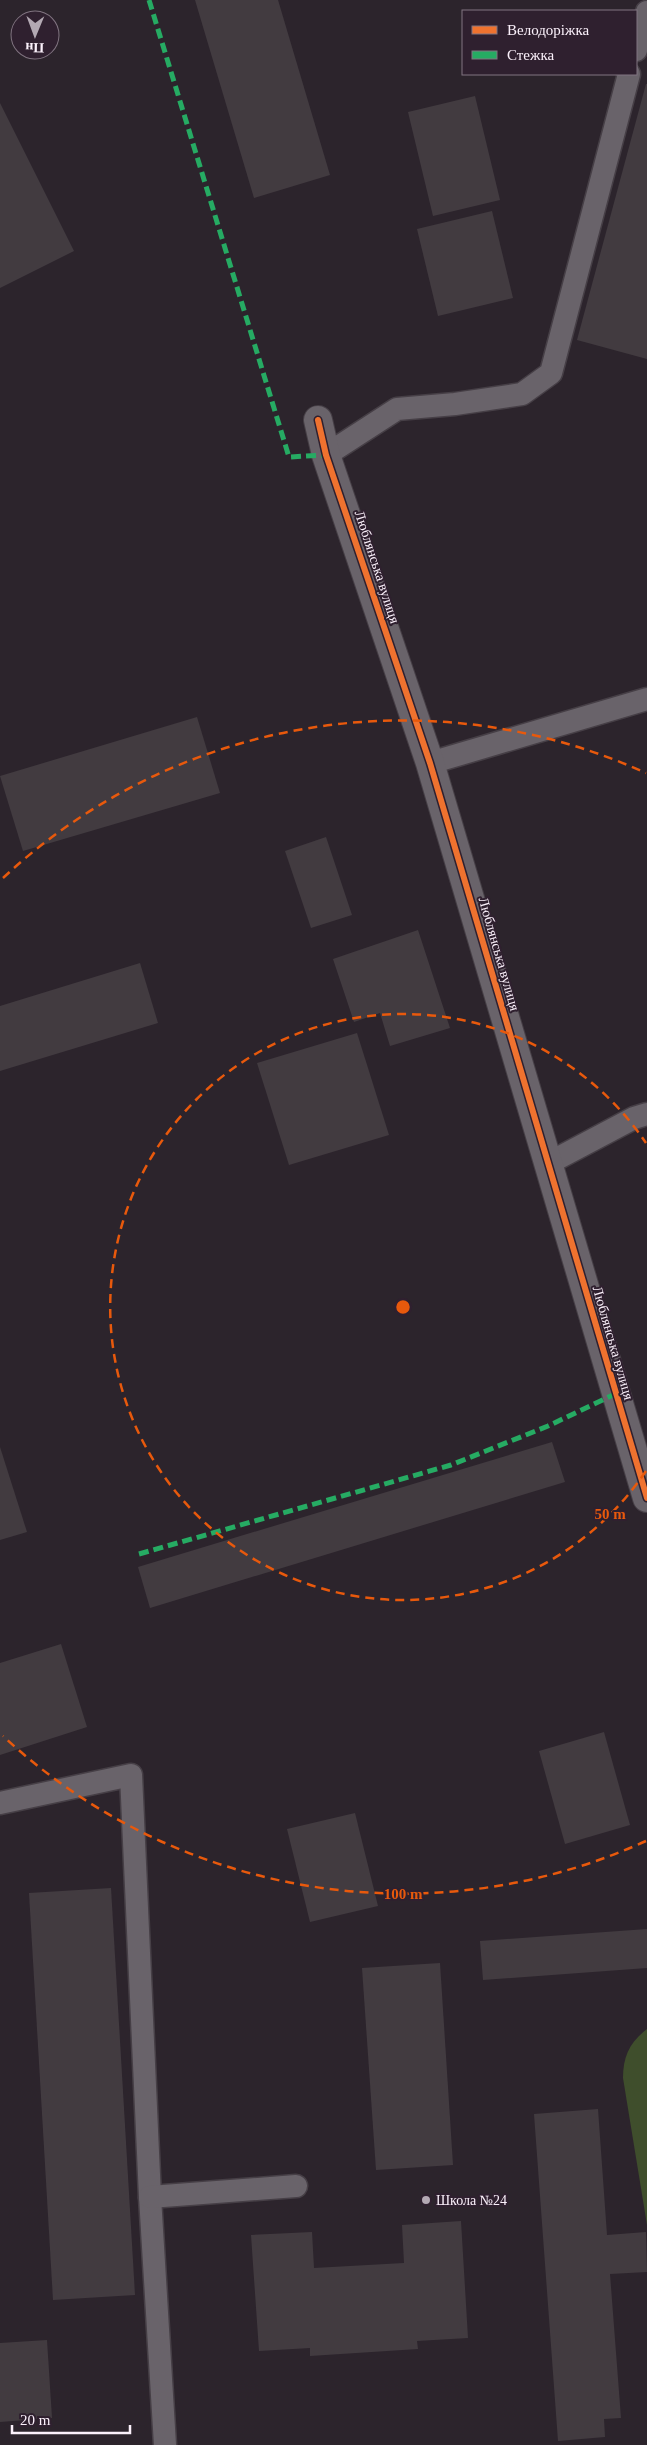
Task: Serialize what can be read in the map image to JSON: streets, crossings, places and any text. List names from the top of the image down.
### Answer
{
  "streets": {
    "street": ["Люблянська вулиця"]
  },
  "places": ["Школа №24"],
  "legend": ["Велодоріжка", "Стежка"],
  "scale_bar": "20 m",
  "north": "bottom",
  "rings": ["50 m", "100 m"]
}
